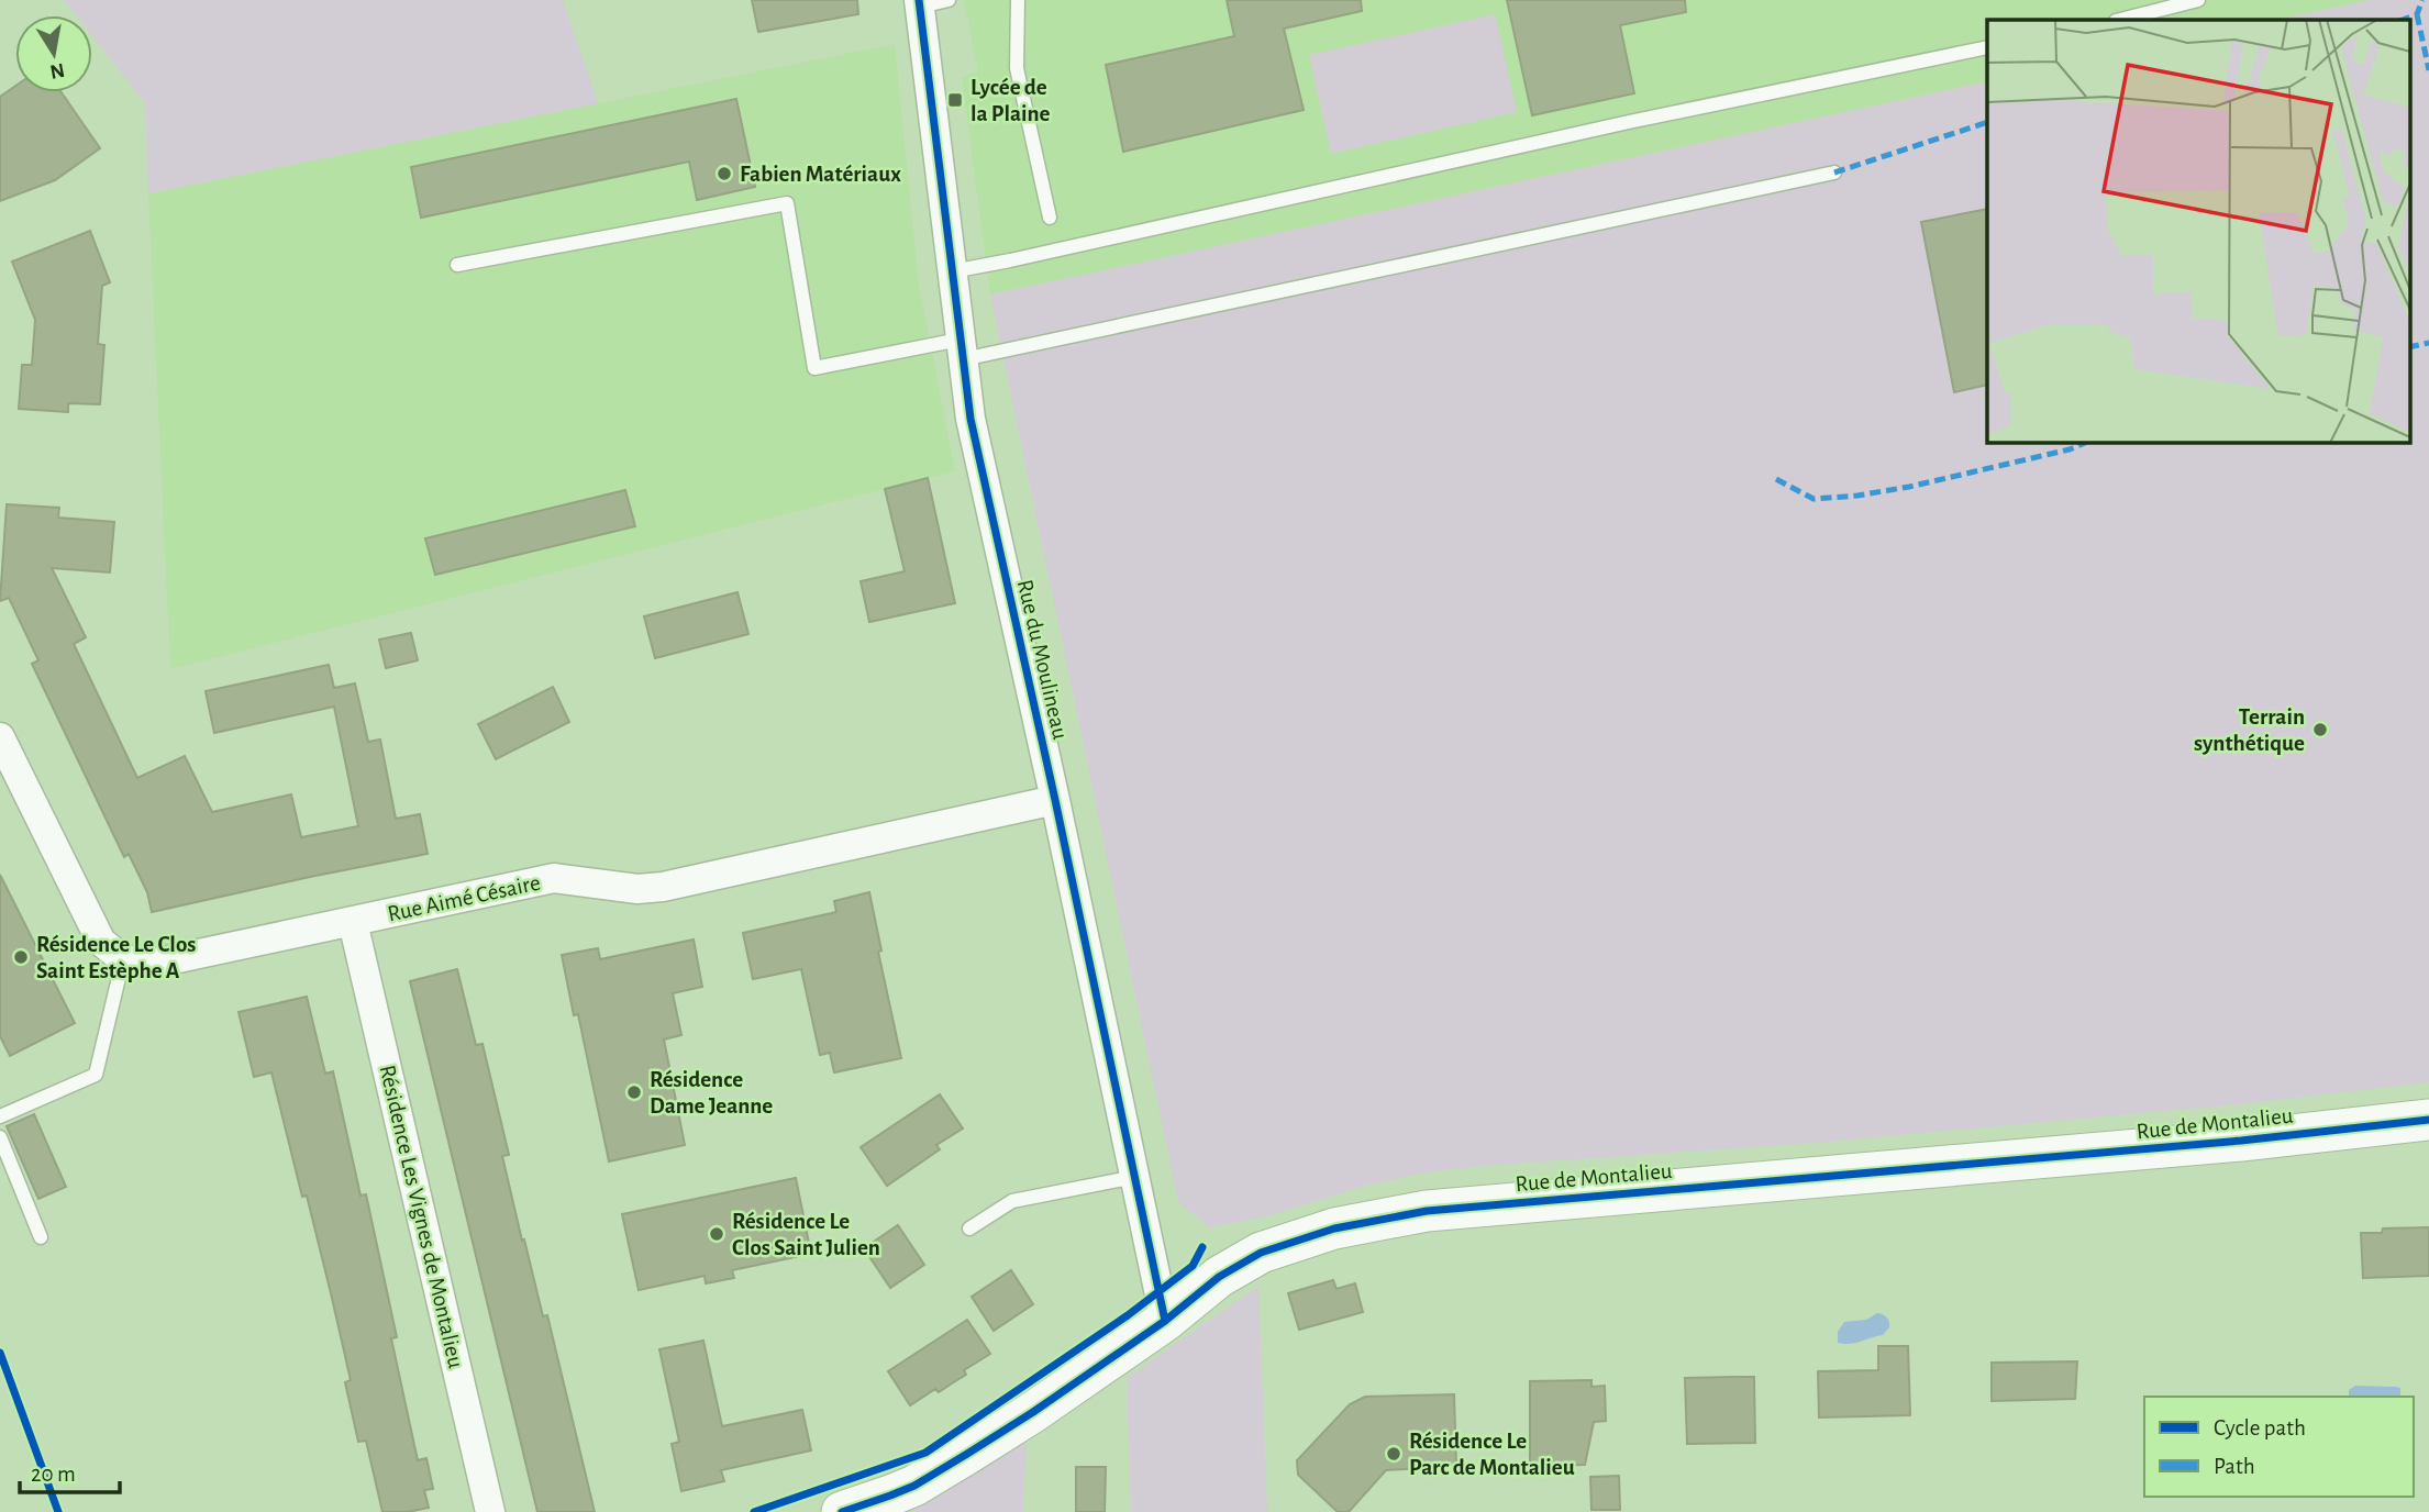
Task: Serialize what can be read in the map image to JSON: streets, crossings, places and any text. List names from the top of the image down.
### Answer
{
  "streets": {
    "street": [
      "Rue du Moulineau",
      "Rue Aimé Césaire",
      "Rue de Montalieu",
      "Résidence Les Vignes de Montalieu"
    ]
  },
  "crossings": [
    ["Rue du Moulineau", "Rue Aimé Césaire"],
    ["Rue du Moulineau", "Rue de Montalieu"],
    ["Rue Aimé Césaire", "Résidence Les Vignes de Montalieu"]
  ],
  "places": {
    "transit": ["Lycée de la Plaine"],
    "other": [
      "Fabien Matériaux",
      "Terrain synthétique",
      "Résidence Le Clos Saint Estèphe A",
      "Résidence Dame Jeanne",
      "Résidence Le Clos Saint Julien",
      "Résidence Le Parc de Montalieu"
    ]
  },
  "legend": ["Cycle path", "Path"],
  "scale_bar": "20 m",
  "north": "bottom"
}
